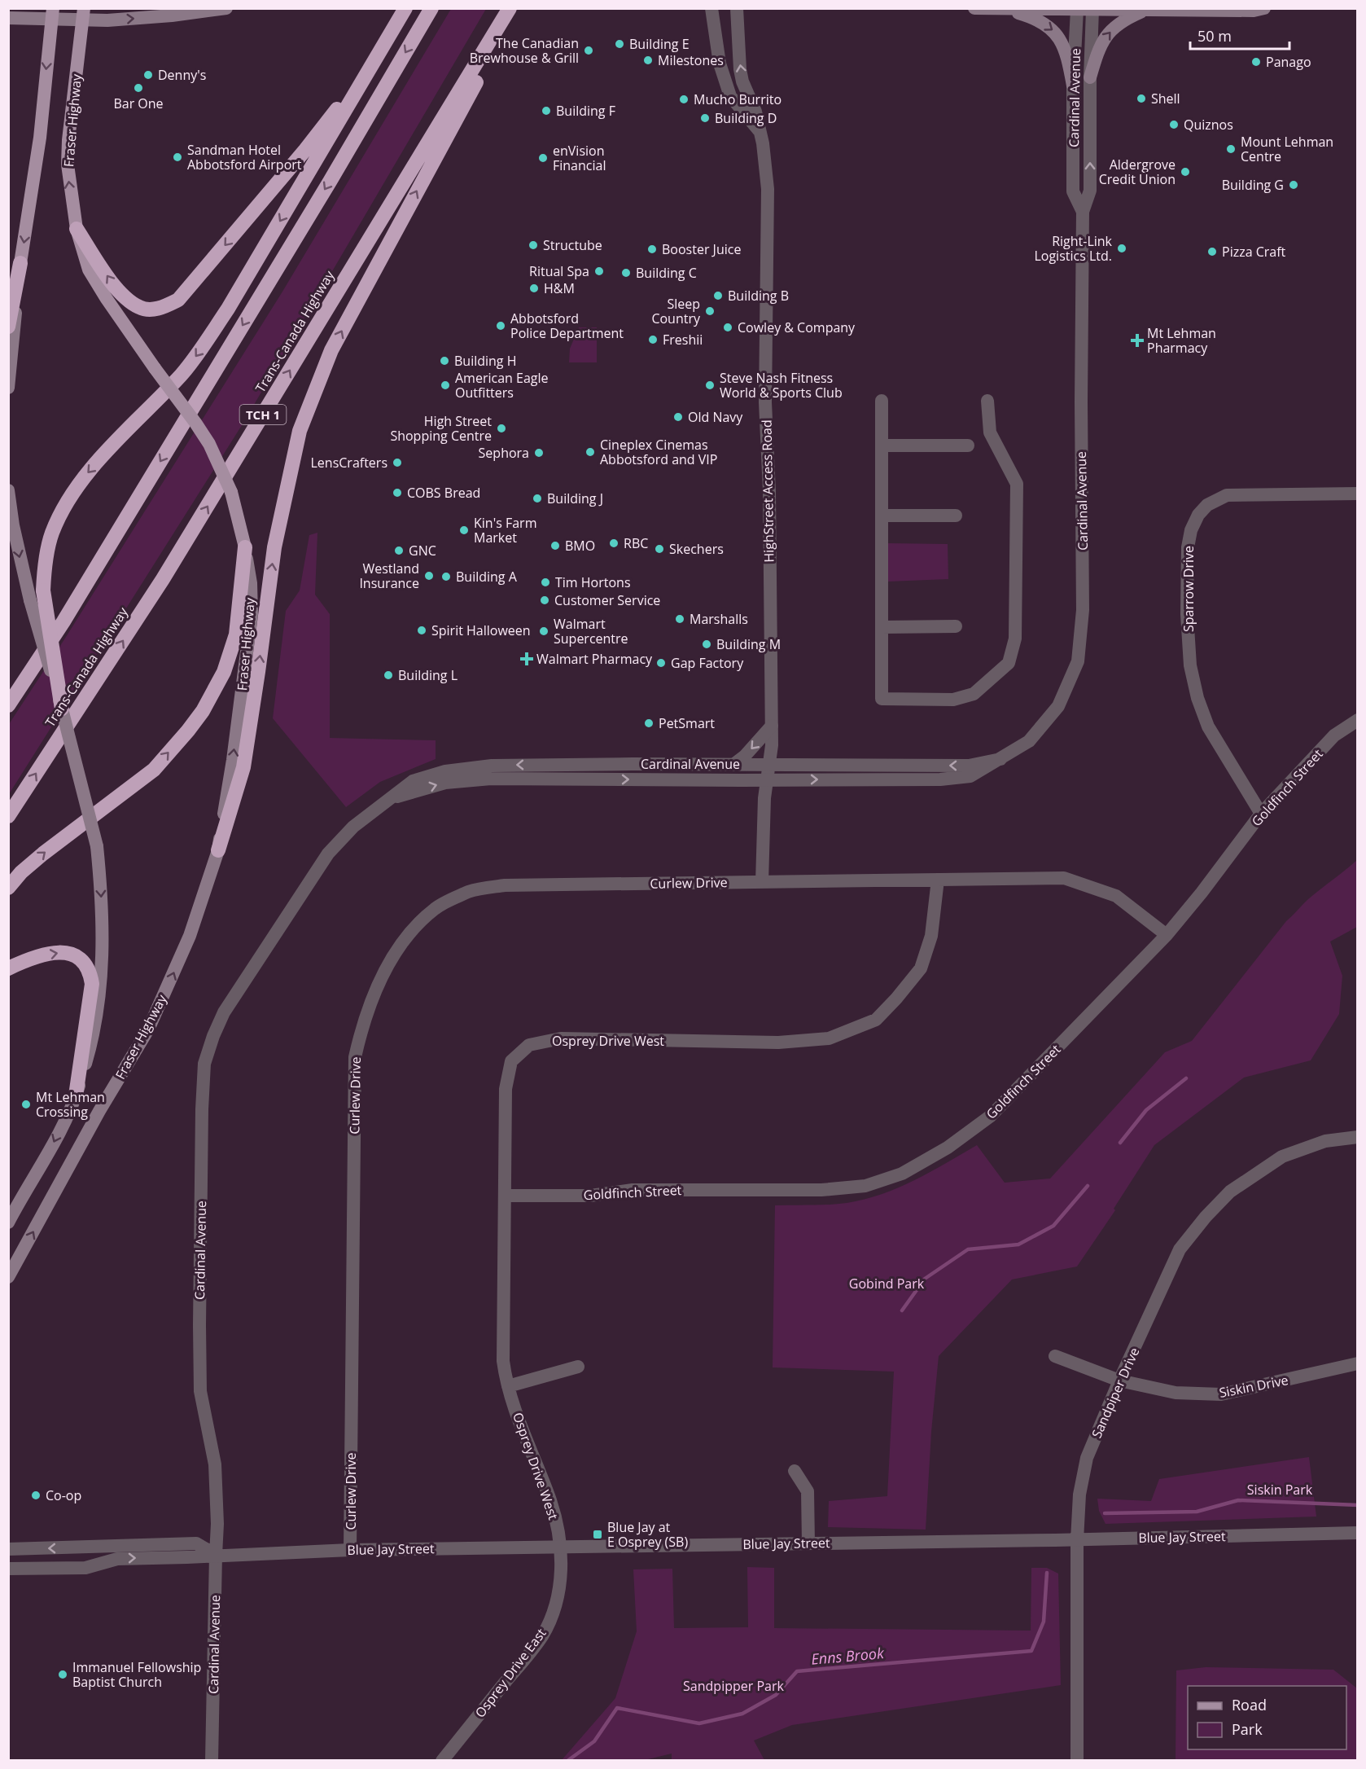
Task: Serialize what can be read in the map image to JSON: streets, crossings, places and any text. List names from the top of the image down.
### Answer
{
  "streets": {
    "highway": ["Trans-Canada Highway", "TCH 1"],
    "main road": ["Fraser Highway"],
    "street": [
      "Cardinal Avenue",
      "HighStreet Access Road",
      "Sparrow Drive",
      "Goldfinch Street",
      "Curlew Drive",
      "Osprey Drive West",
      "Siskin Drive",
      "Sandpiper Drive",
      "Blue Jay Street",
      "Osprey Drive East"
    ]
  },
  "crossings": [
    ["Cardinal Avenue", "HighStreet Access Road"],
    ["Cardinal Avenue", "Blue Jay Street"],
    ["Sparrow Drive", "Goldfinch Street"],
    ["Goldfinch Street", "Curlew Drive"],
    ["Goldfinch Street", "Osprey Drive West"],
    ["Curlew Drive", "Osprey Drive West"],
    ["Curlew Drive", "Blue Jay Street"],
    ["Osprey Drive West", "Blue Jay Street"],
    ["Osprey Drive West", "Osprey Drive East"],
    ["Siskin Drive", "Sandpiper Drive"],
    ["Sandpiper Drive", "Blue Jay Street"],
    ["Blue Jay Street", "Osprey Drive East"]
  ],
  "water": ["Enns Brook"],
  "parks": ["Gobind Park", "Siskin Park", "Sandpipper Park"],
  "places": {
    "other": [
      "Building E",
      "The Canadian Brewhouse & Grill",
      "Milestones",
      "Panago",
      "Denny's",
      "Bar One",
      "Shell",
      "Mucho Burrito",
      "Building F",
      "Building D",
      "Quiznos",
      "Mount Lehman Centre",
      "Sandman Hotel Abbotsford Airport",
      "enVision Financial",
      "Aldergrove Credit Union",
      "Building G",
      "Structube",
      "Right-Link Logistics Ltd.",
      "Booster Juice",
      "Pizza Craft",
      "Ritual Spa",
      "Building C",
      "H&M",
      "Building B",
      "Sleep Country",
      "Abbotsford Police Department",
      "Cowley & Company",
      "Freshii",
      "Building H",
      "American Eagle Outfitters",
      "Steve Nash Fitness World & Sports Club",
      "Old Navy",
      "High Street Shopping Centre",
      "Cineplex Cinemas Abbotsford and VIP",
      "Sephora",
      "LensCrafters",
      "COBS Bread",
      "Building J",
      "Kin's Farm Market",
      "RBC",
      "BMO",
      "Skechers",
      "GNC",
      "Westland Insurance",
      "Building A",
      "Tim Hortons",
      "Customer Service",
      "Marshalls",
      "Spirit Halloween",
      "Walmart Supercentre",
      "Building M",
      "Gap Factory",
      "Building L",
      "PetSmart",
      "Mt Lehman Crossing",
      "Co-op",
      "Immanuel Fellowship Baptist Church"
    ],
    "health": ["Mt Lehman Pharmacy", "Walmart Pharmacy"],
    "transit": ["Blue Jay at E Osprey (SB)"]
  },
  "legend": ["Road", "Park"],
  "scale_bar": "50 m"
}
